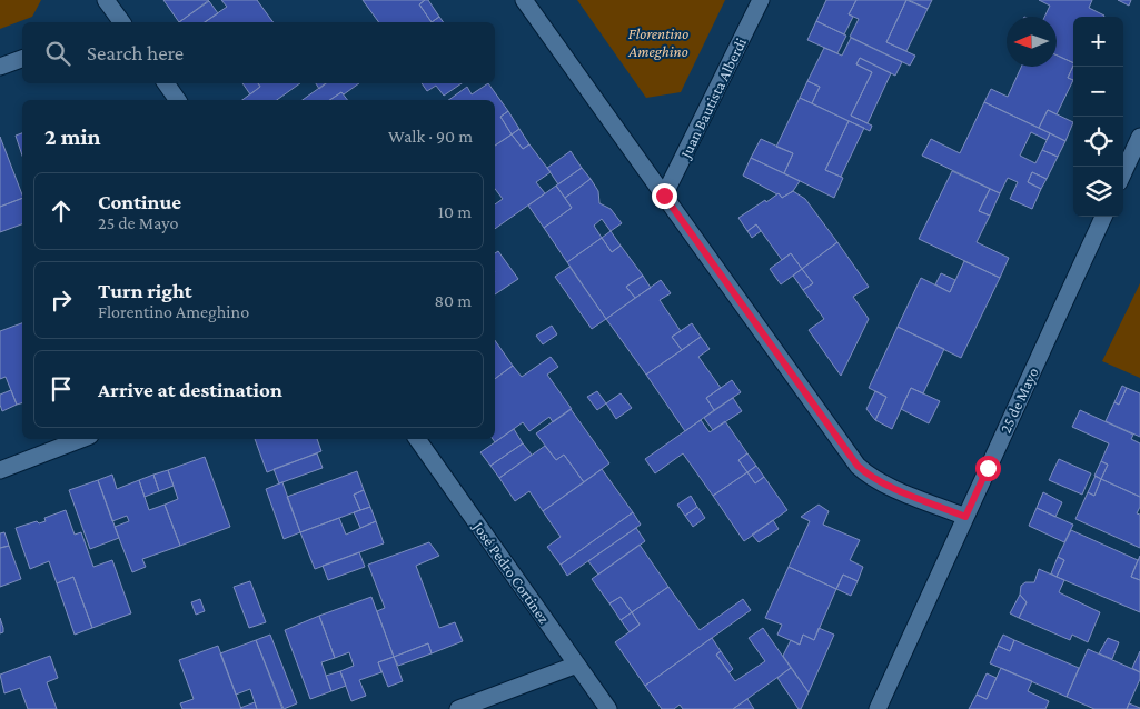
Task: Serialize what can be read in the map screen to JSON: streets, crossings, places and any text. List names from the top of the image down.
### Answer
{
  "streets": {
    "street": ["Juan Bautista Alberdi", "25 de Mayo", "José Pedro Cortinez"]
  },
  "parks": ["Florentino Ameghino"],
  "north": "left",
  "page": {
    "map_buttons": ["+", "−"],
    "search": "Search here",
    "heading": ["2 min", "Walk · 90 m"],
    "list": [
      ["Continue", "25 de Mayo", "10 m"],
      ["Turn right", "Florentino Ameghino", "80 m"],
      "Arrive at destination"
    ]
  }
}
